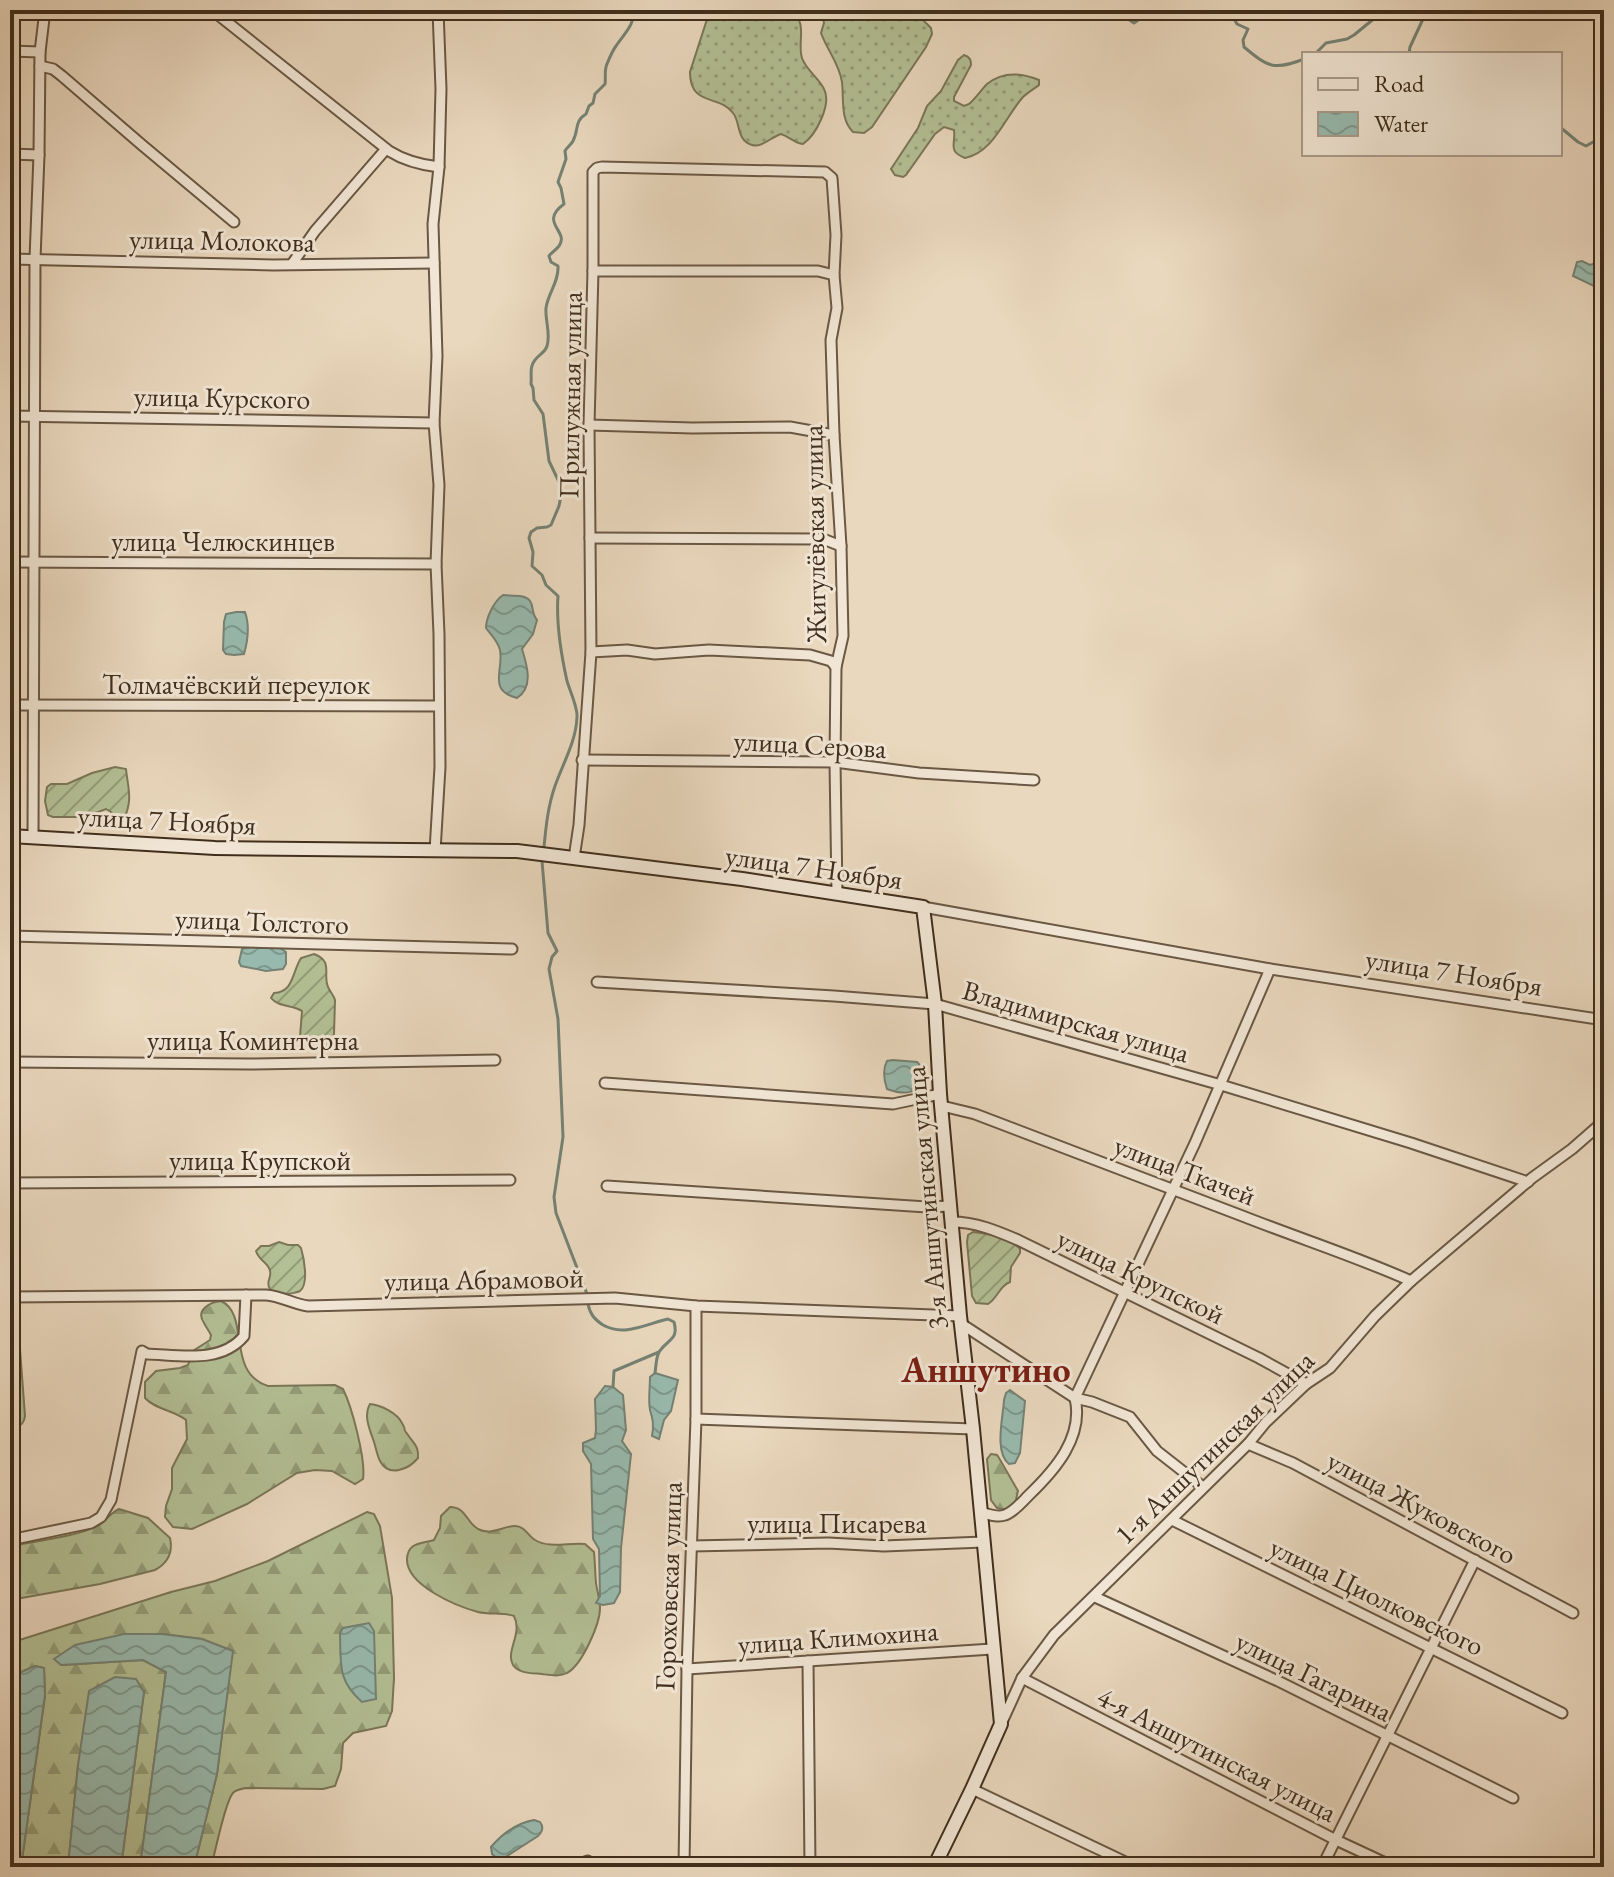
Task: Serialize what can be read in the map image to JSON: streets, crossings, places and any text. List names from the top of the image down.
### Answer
{
  "streets": {
    "street": [
      "улица Молокова",
      "Прилужная улица",
      "улица Курского",
      "Жигулёвская улица",
      "улица Челюскинцев",
      "Толмачёвский переулок",
      "улица Серова",
      "улица 7 Ноября",
      "улица Толстого",
      "Владимирская улица",
      "улица Коминтерна",
      "улица Крупской",
      "улица Ткачей",
      "3-я Аншутинская улица",
      "улица Абрамовой",
      "1-я Аншутинская улица",
      "улица Жуковского",
      "улица Писарева",
      "Гороховская улица",
      "улица Циолковского",
      "улица Климохина",
      "улица Гагарина",
      "4-я Аншутинская улица"
    ]
  },
  "crossings": [
    ["Прилужная улица", "Жигулёвская улица"],
    ["Прилужная улица", "улица Серова"],
    ["Прилужная улица", "улица 7 Ноября"],
    ["Жигулёвская улица", "улица Серова"],
    ["Жигулёвская улица", "улица 7 Ноября"],
    ["улица 7 Ноября", "3-я Аншутинская улица"],
    ["Владимирская улица", "3-я Аншутинская улица"],
    ["Владимирская улица", "1-я Аншутинская улица"],
    ["улица Крупской", "3-я Аншутинская улица"],
    ["улица Крупской", "1-я Аншутинская улица"],
    ["улица Ткачей", "3-я Аншутинская улица"],
    ["улица Ткачей", "1-я Аншутинская улица"],
    ["3-я Аншутинская улица", "улица Абрамовой"],
    ["3-я Аншутинская улица", "1-я Аншутинская улица"],
    ["3-я Аншутинская улица", "улица Писарева"],
    ["3-я Аншутинская улица", "улица Климохина"],
    ["улица Абрамовой", "Гороховская улица"],
    ["1-я Аншутинская улица", "улица Жуковского"],
    ["1-я Аншутинская улица", "улица Циолковского"],
    ["1-я Аншутинская улица", "улица Гагарина"],
    ["1-я Аншутинская улица", "4-я Аншутинская улица"],
    ["улица Писарева", "Гороховская улица"],
    ["Гороховская улица", "улица Климохина"]
  ],
  "districts": ["Аншутино"],
  "legend": ["Road", "Water"]
}
